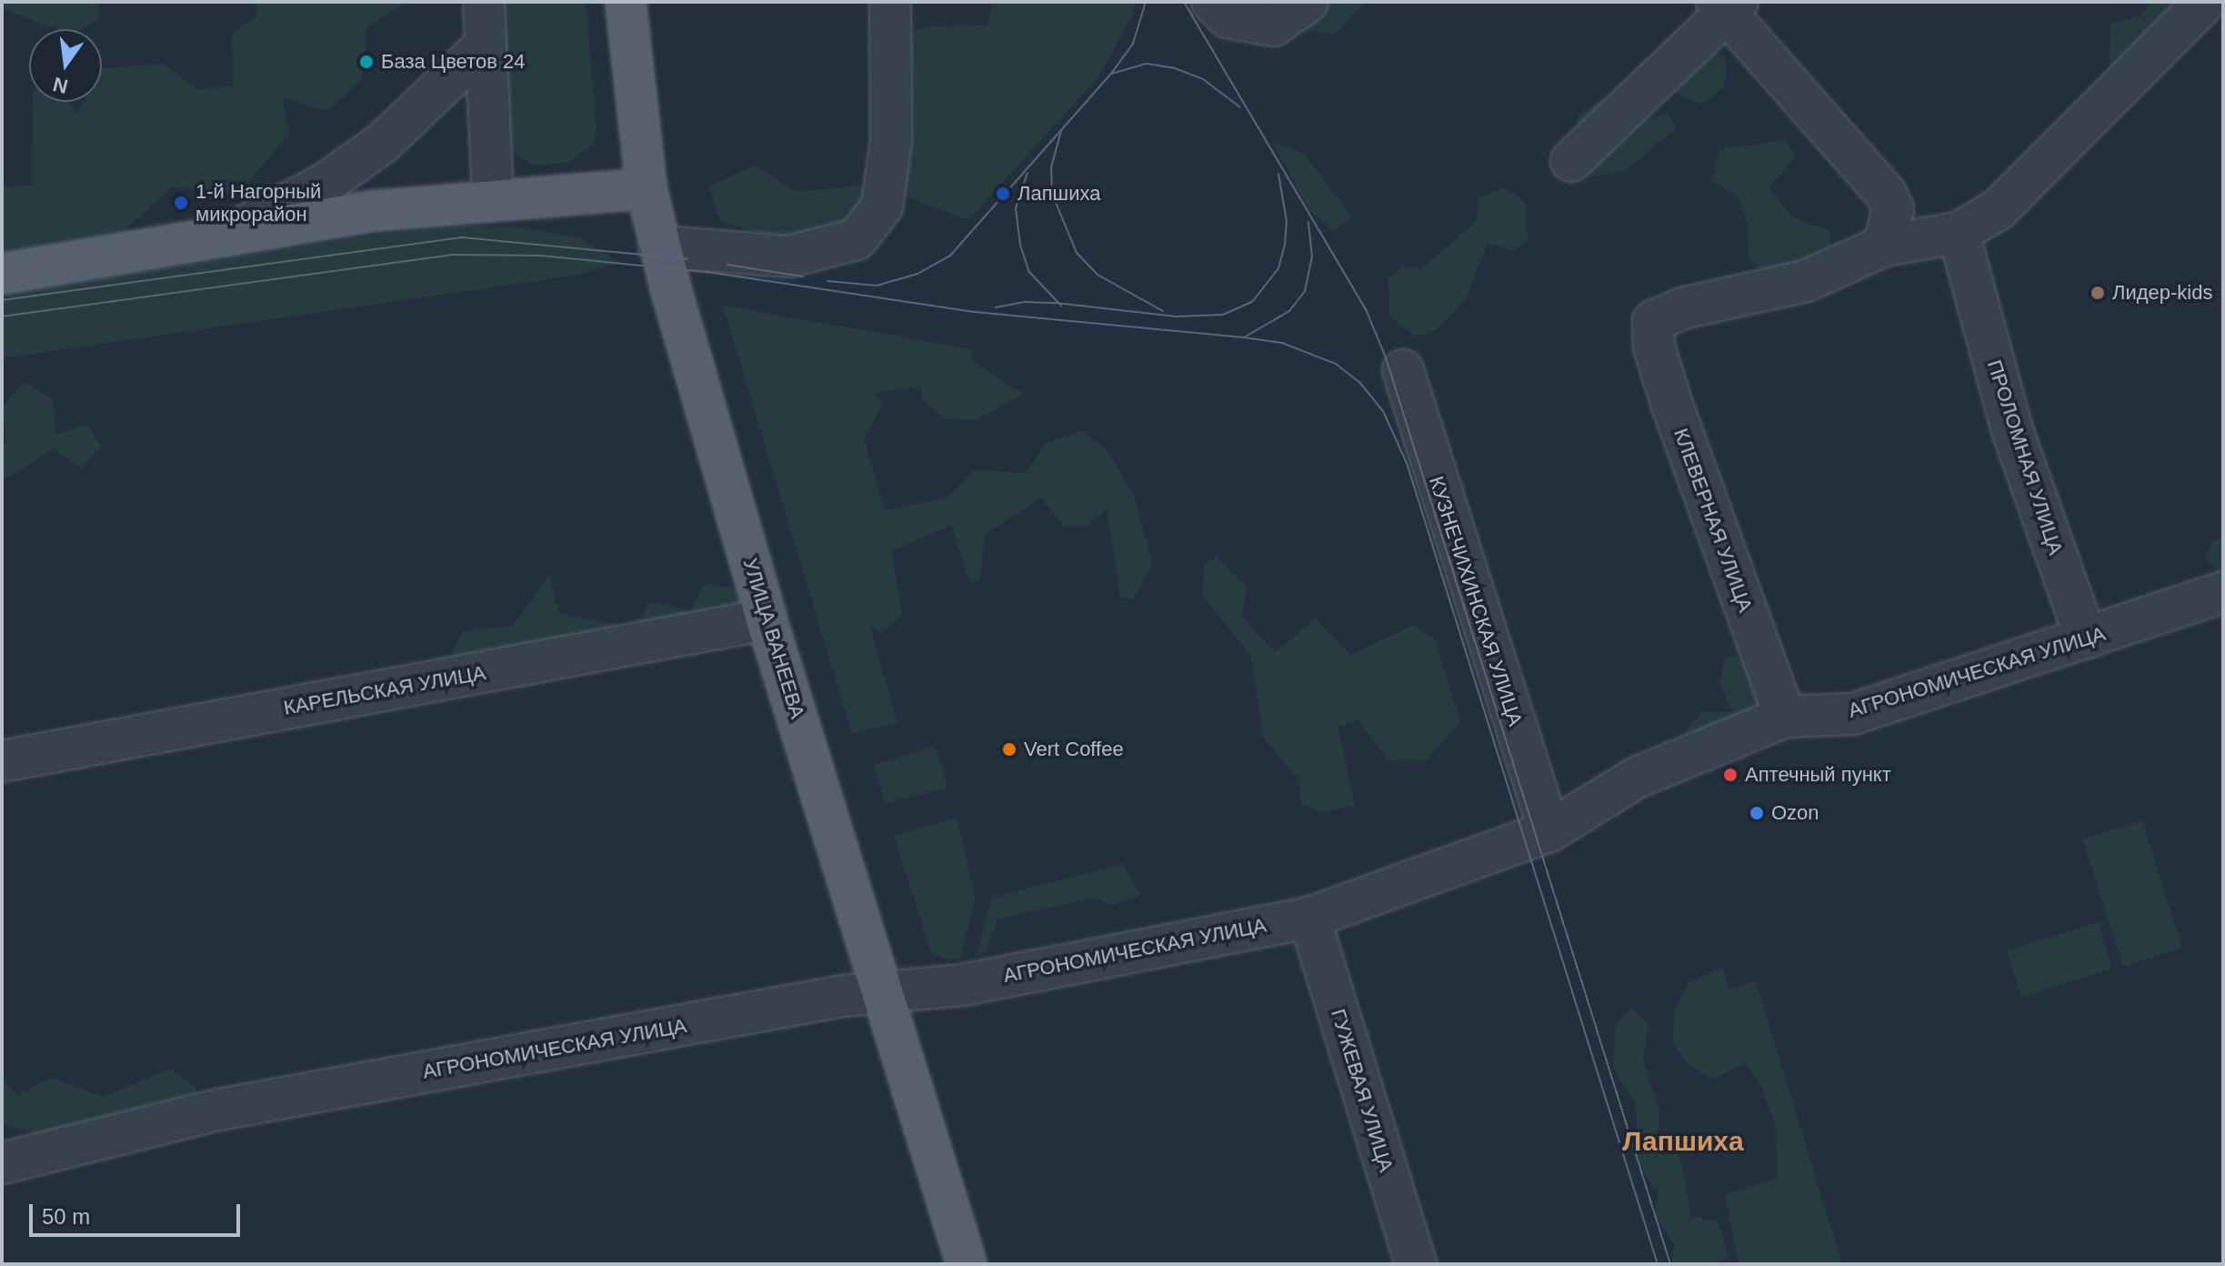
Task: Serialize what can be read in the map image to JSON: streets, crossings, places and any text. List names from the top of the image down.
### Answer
{
  "streets": {
    "main road": ["УЛИЦА ВАНЕЕВА"],
    "street": [
      "ПРОЛОМНАЯ УЛИЦА",
      "КЛЕВЕРНАЯ УЛИЦА",
      "КУЗНЕЧИХИНСКАЯ УЛИЦА",
      "АГРОНОМИЧЕСКАЯ УЛИЦА",
      "КАРЕЛЬСКАЯ УЛИЦА",
      "ГУЖЕВАЯ УЛИЦА"
    ]
  },
  "crossings": [
    ["ПРОЛОМНАЯ УЛИЦА", "АГРОНОМИЧЕСКАЯ УЛИЦА"],
    ["КЛЕВЕРНАЯ УЛИЦА", "АГРОНОМИЧЕСКАЯ УЛИЦА"],
    ["КУЗНЕЧИХИНСКАЯ УЛИЦА", "АГРОНОМИЧЕСКАЯ УЛИЦА"],
    ["УЛИЦА ВАНЕЕВА", "АГРОНОМИЧЕСКАЯ УЛИЦА"],
    ["УЛИЦА ВАНЕЕВА", "КАРЕЛЬСКАЯ УЛИЦА"],
    ["АГРОНОМИЧЕСКАЯ УЛИЦА", "ГУЖЕВАЯ УЛИЦА"]
  ],
  "districts": ["Лапшиха"],
  "places": [
    "База Цветов 24",
    "Лапшиха",
    "1-й Нагорный микрорайон",
    "Лидер-kids",
    "Vert Coffee",
    "Аптечный пункт",
    "Ozon"
  ],
  "scale_bar": "50 m",
  "north": "bottom"
}
